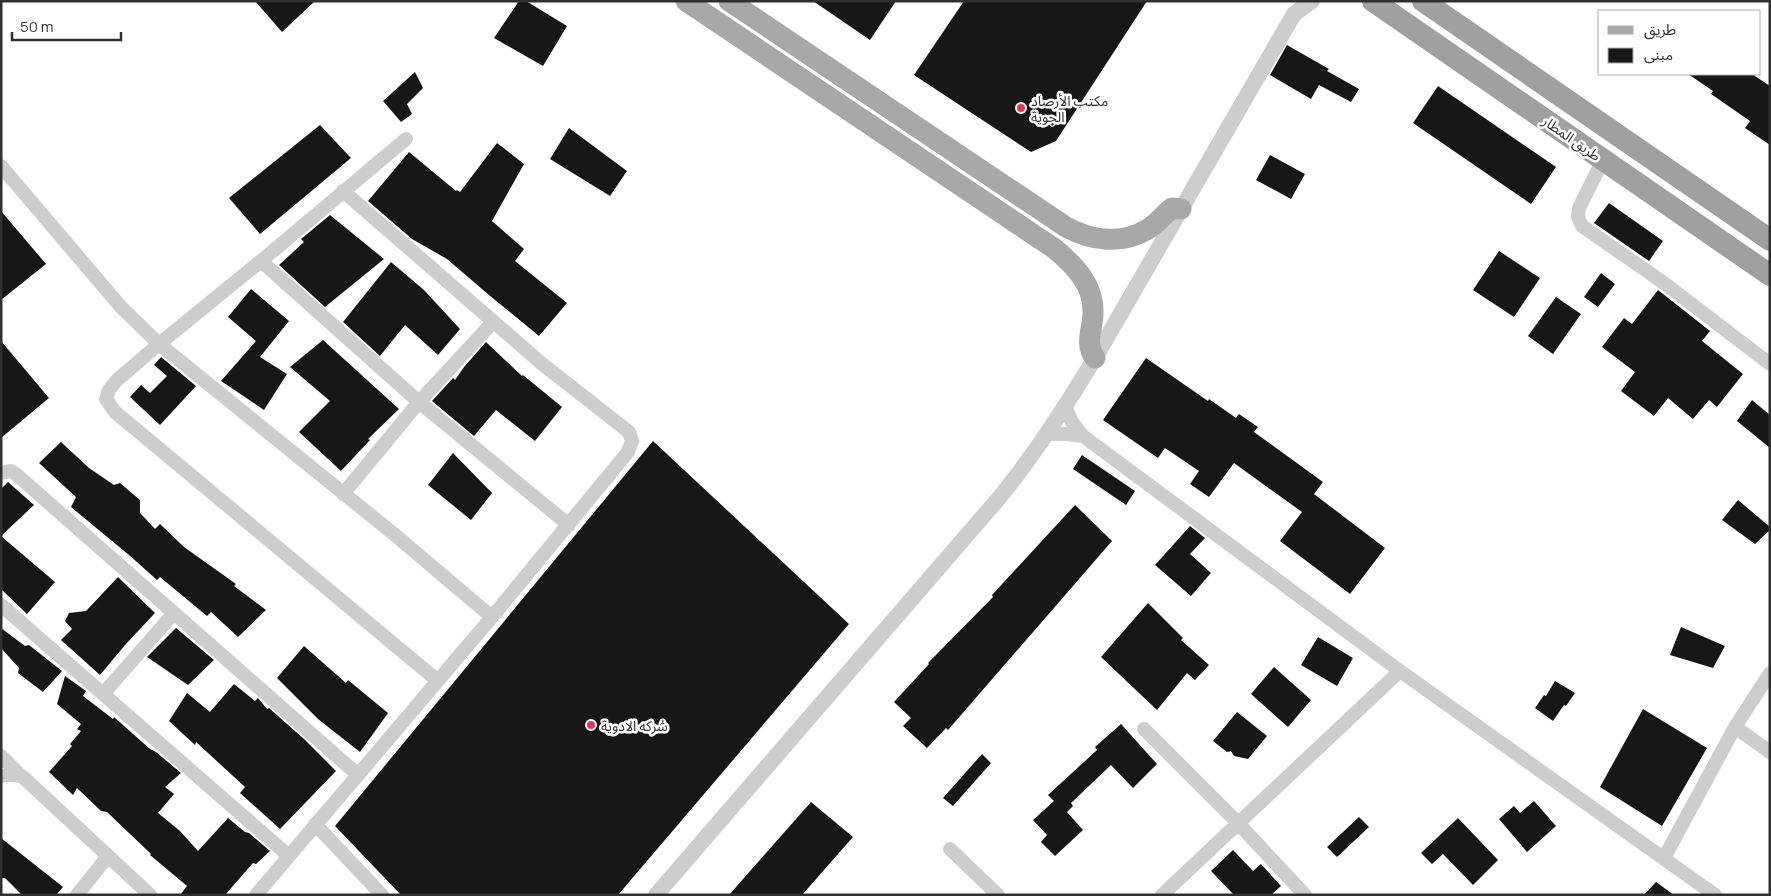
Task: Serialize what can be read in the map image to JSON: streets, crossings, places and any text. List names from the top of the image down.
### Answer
{
  "streets": {
    "highway": ["طريق المطار"]
  },
  "places": ["مكتب الأرصاد الجوية", "شركه الادوية"],
  "legend": ["طريق", "مبنى"],
  "scale_bar": "50 m"
}
